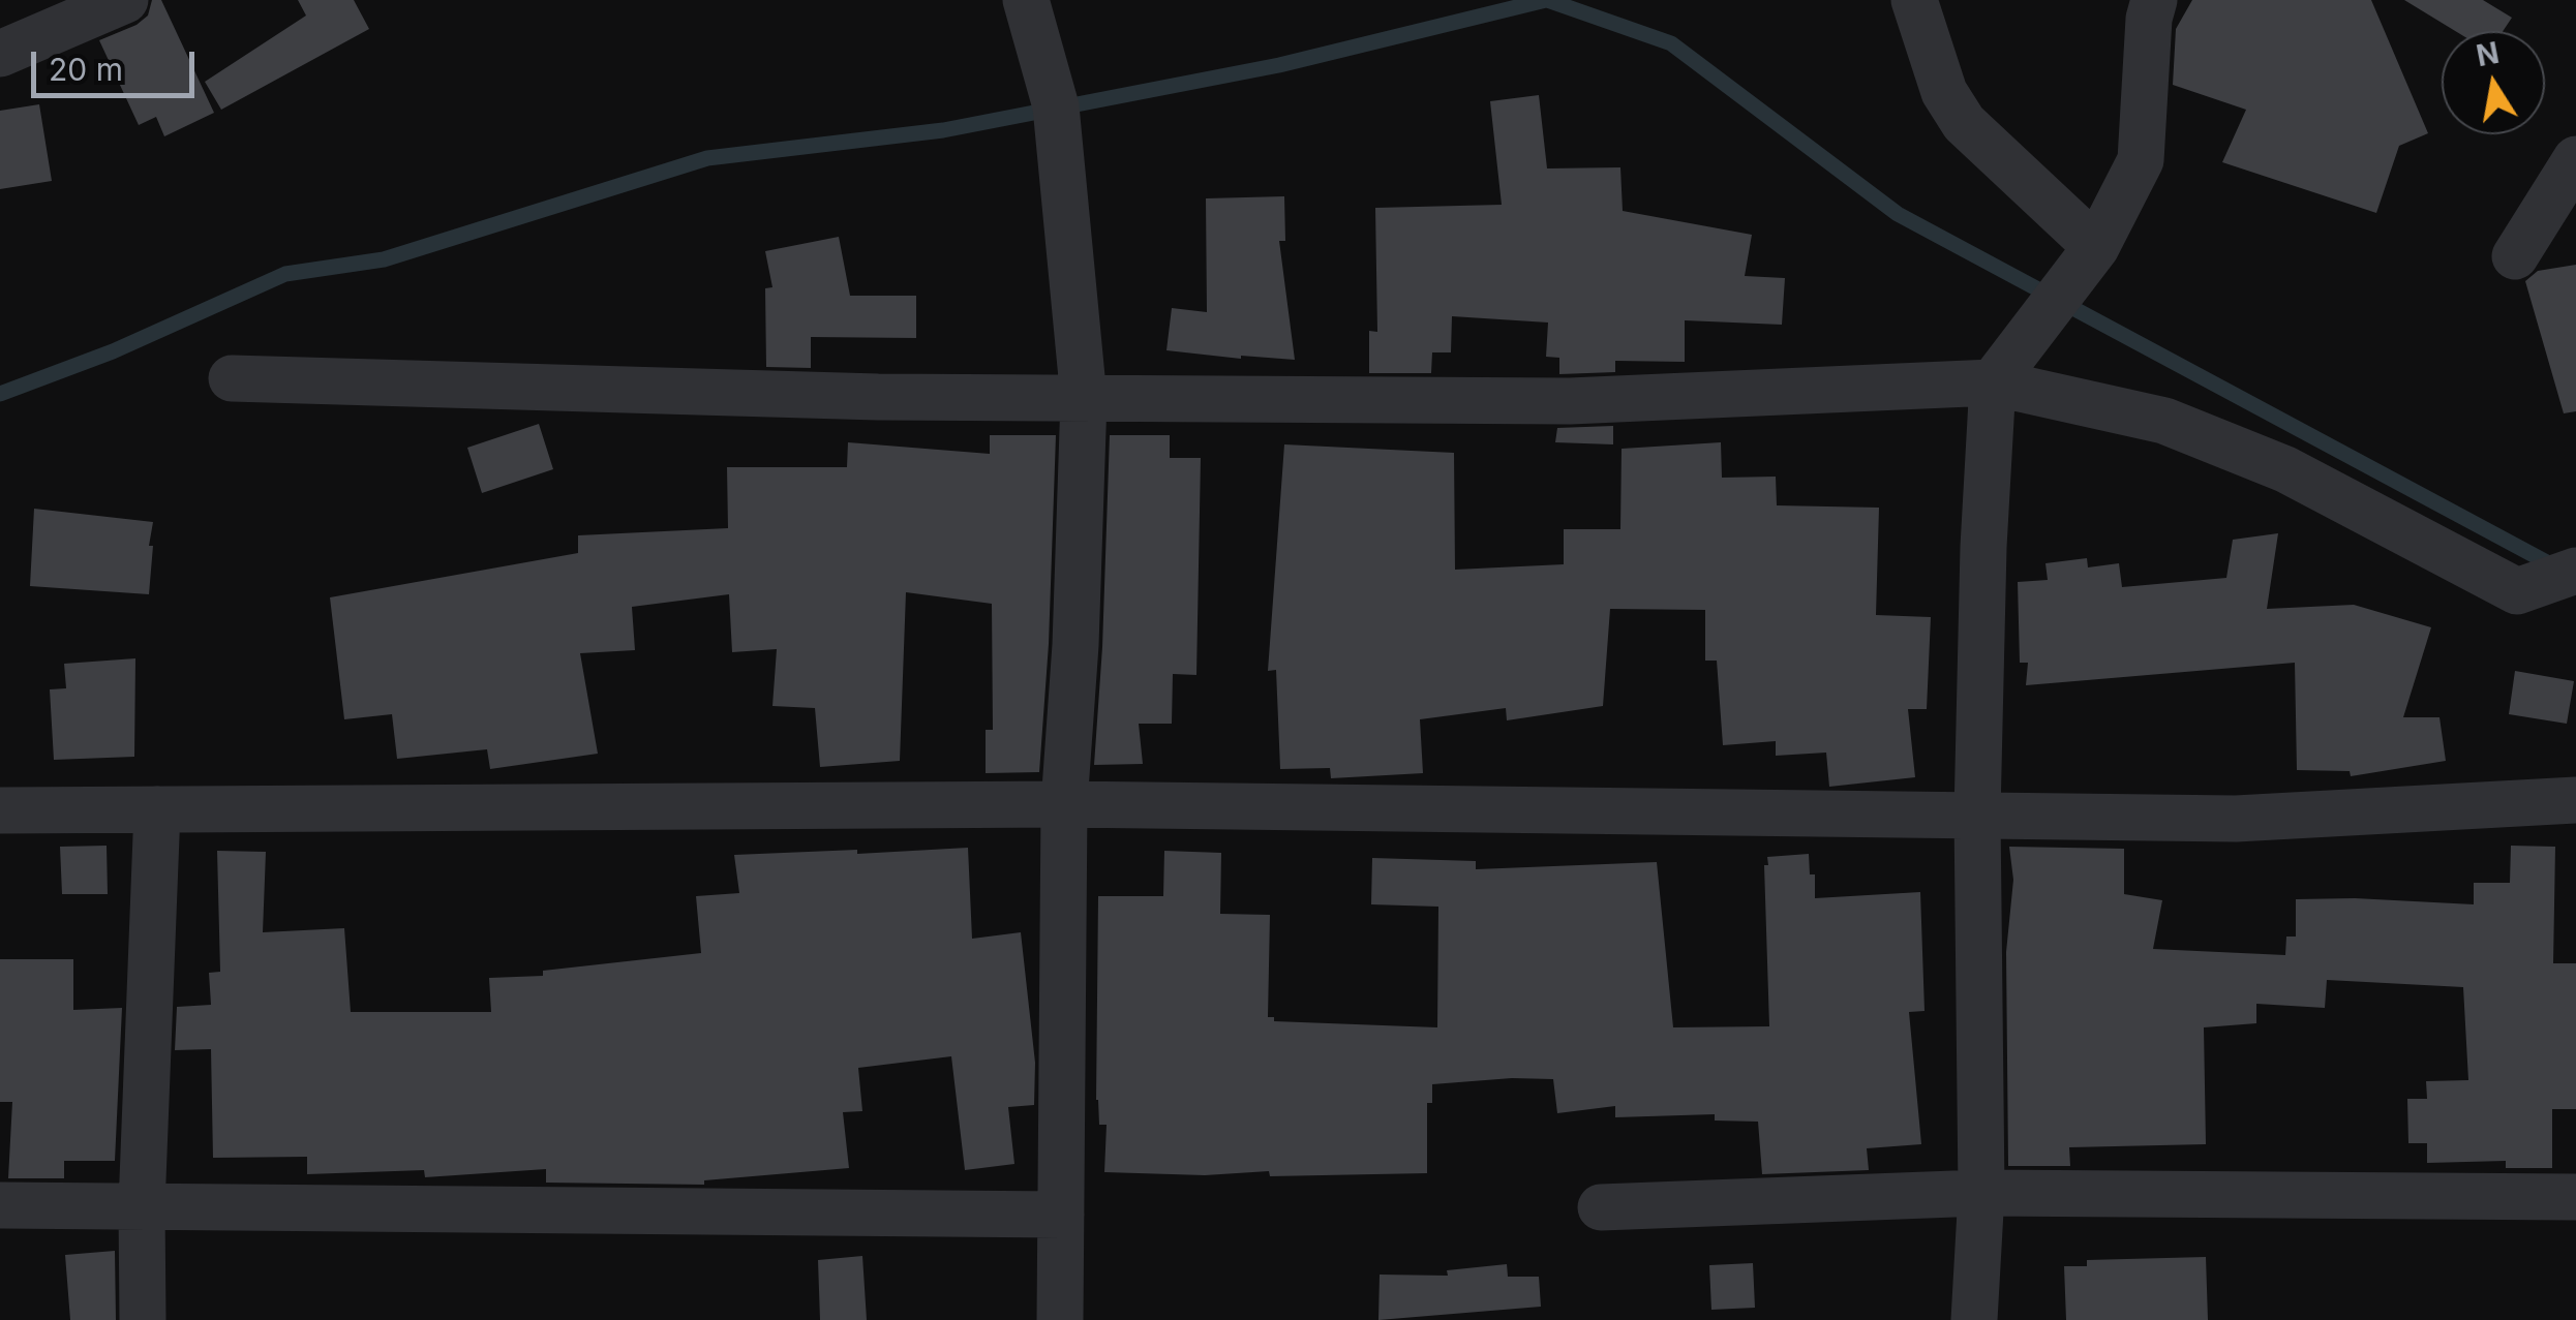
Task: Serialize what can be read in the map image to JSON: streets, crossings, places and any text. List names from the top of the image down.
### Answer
{
  "scale_bar": "20 m",
  "north": "top"
}
